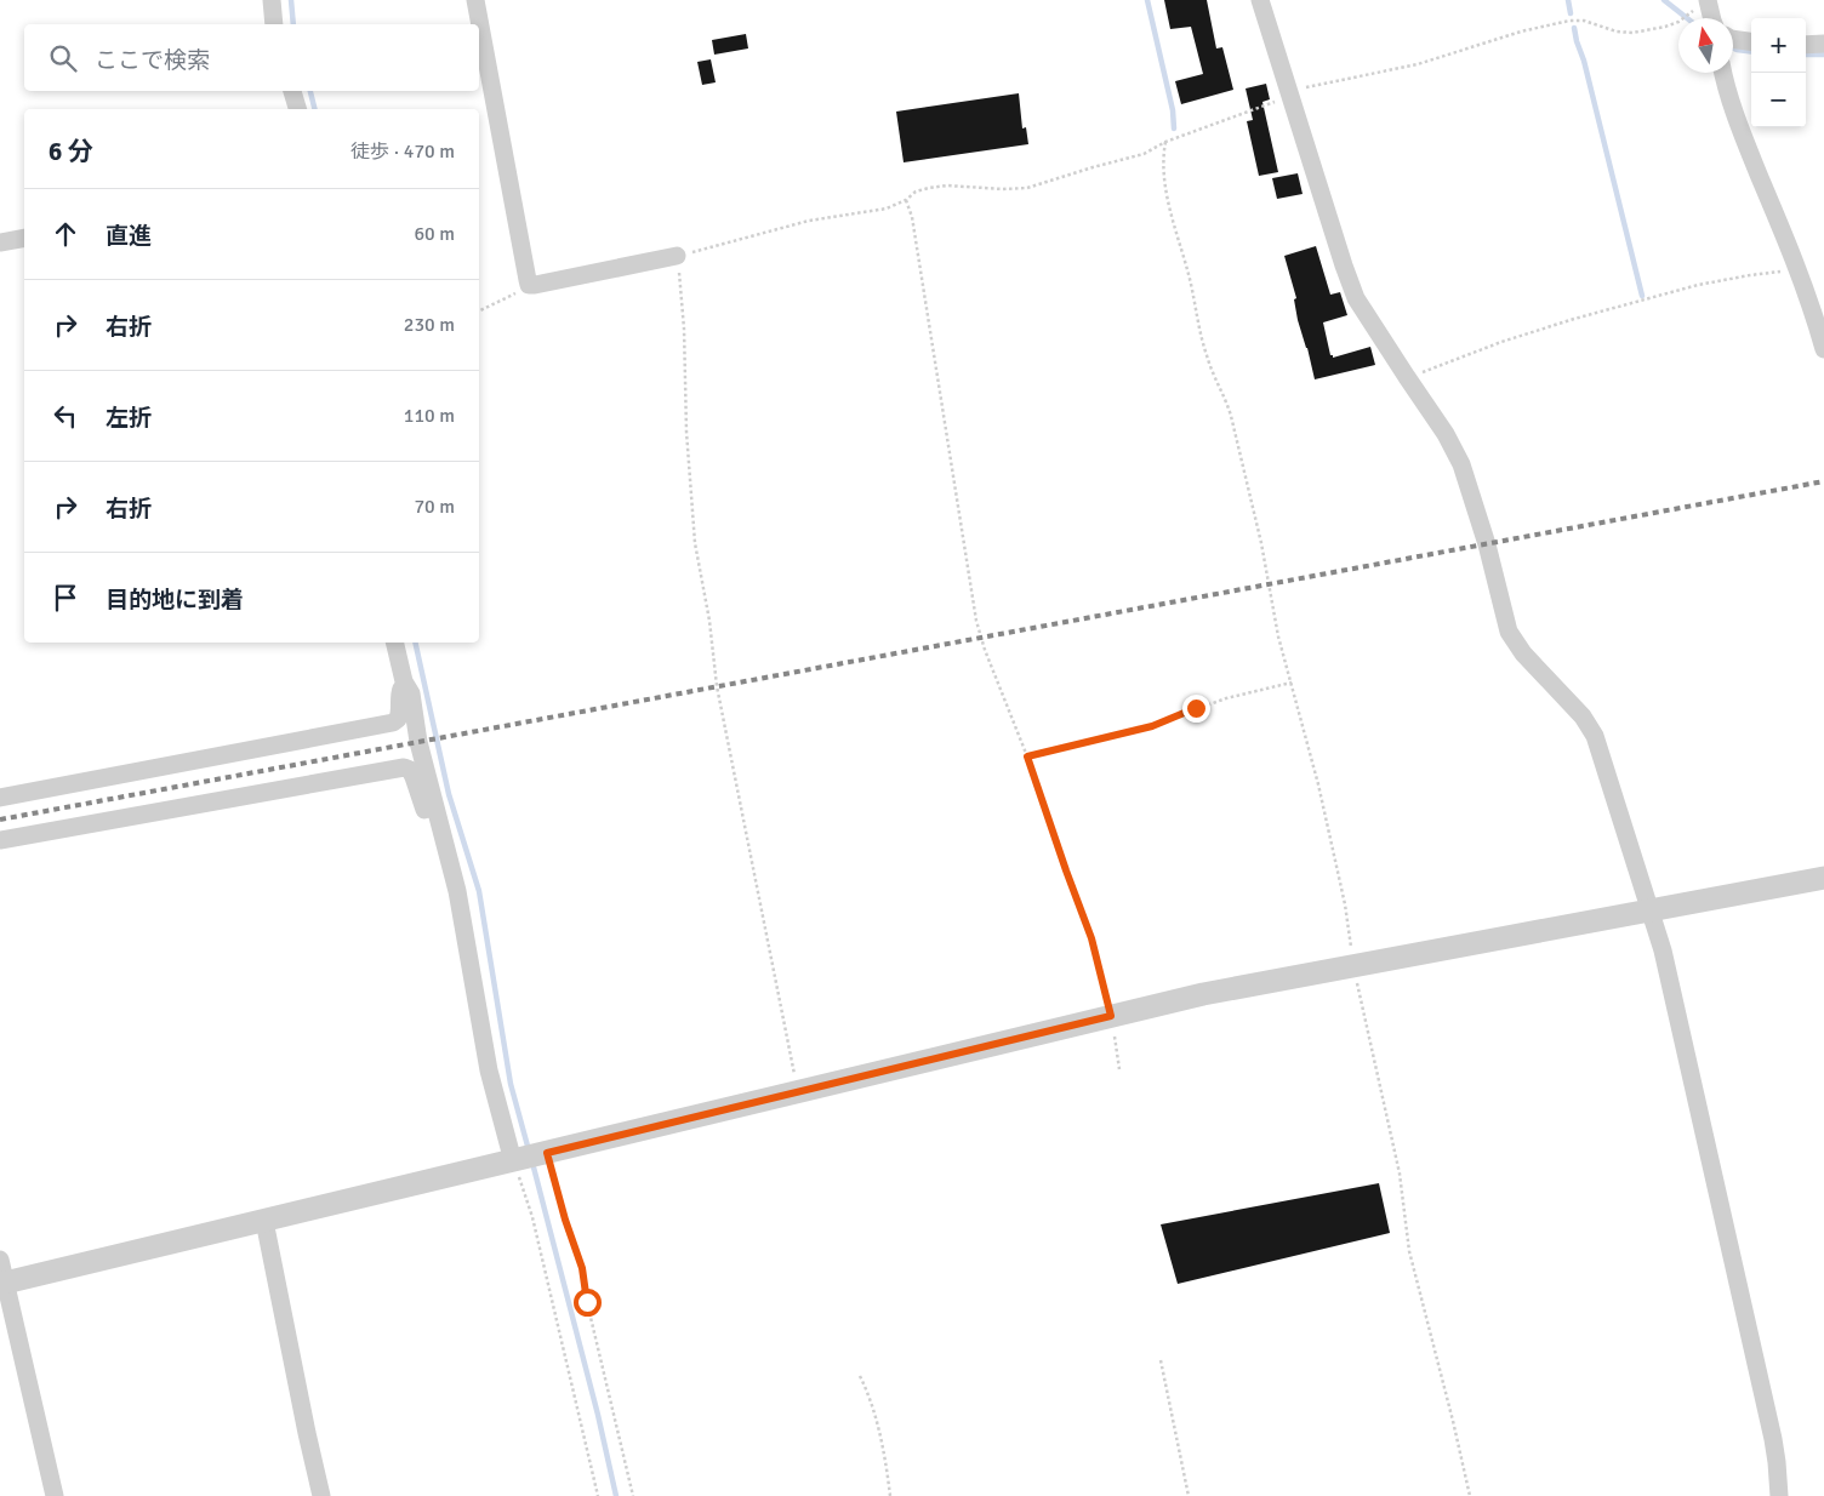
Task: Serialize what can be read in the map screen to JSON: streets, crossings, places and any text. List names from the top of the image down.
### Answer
{
  "north": "top",
  "page": {
    "map_buttons": ["+", "−"],
    "search": "ここで検索",
    "heading": ["6 分", "徒歩 · 470 m"],
    "list": [
      ["直進", "60 m"],
      ["右折", "230 m"],
      ["左折", "110 m"],
      ["右折", "70 m"],
      "目的地に到着"
    ]
  }
}
